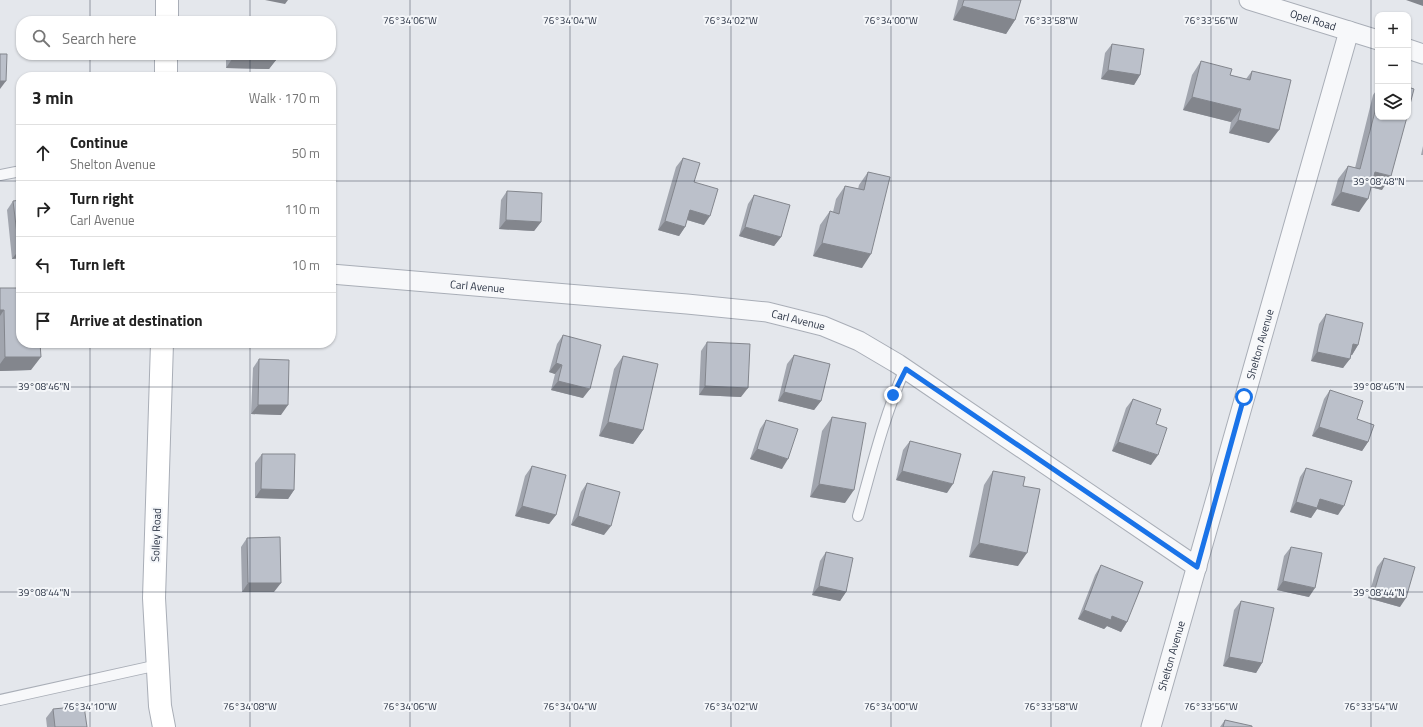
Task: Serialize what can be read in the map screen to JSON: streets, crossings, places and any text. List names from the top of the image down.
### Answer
{
  "streets": {
    "main road": ["Solley Road"],
    "street": ["Opel Road", "Carl Avenue", "Shelton Avenue"]
  },
  "crossings": [
    ["Opel Road", "Shelton Avenue"],
    ["Carl Avenue", "Shelton Avenue"]
  ],
  "page": {
    "map_buttons": ["+", "−"],
    "search": "Search here",
    "heading": ["3 min", "Walk · 170 m"],
    "list": [
      ["Continue", "Shelton Avenue", "50 m"],
      ["Turn right", "Carl Avenue", "110 m"],
      ["Turn left", "10 m"],
      "Arrive at destination"
    ]
  },
  "coordinates": [
    "76°34'06\"W",
    "76°34'04\"W",
    "76°34'02\"W",
    "76°34'00\"W",
    "76°33'58\"W",
    "76°33'56\"W",
    "39°08'48\"N",
    "39°08'46\"N",
    "39°08'44\"N",
    "76°34'10\"W",
    "76°34'08\"W",
    "76°33'54\"W"
  ]
}
